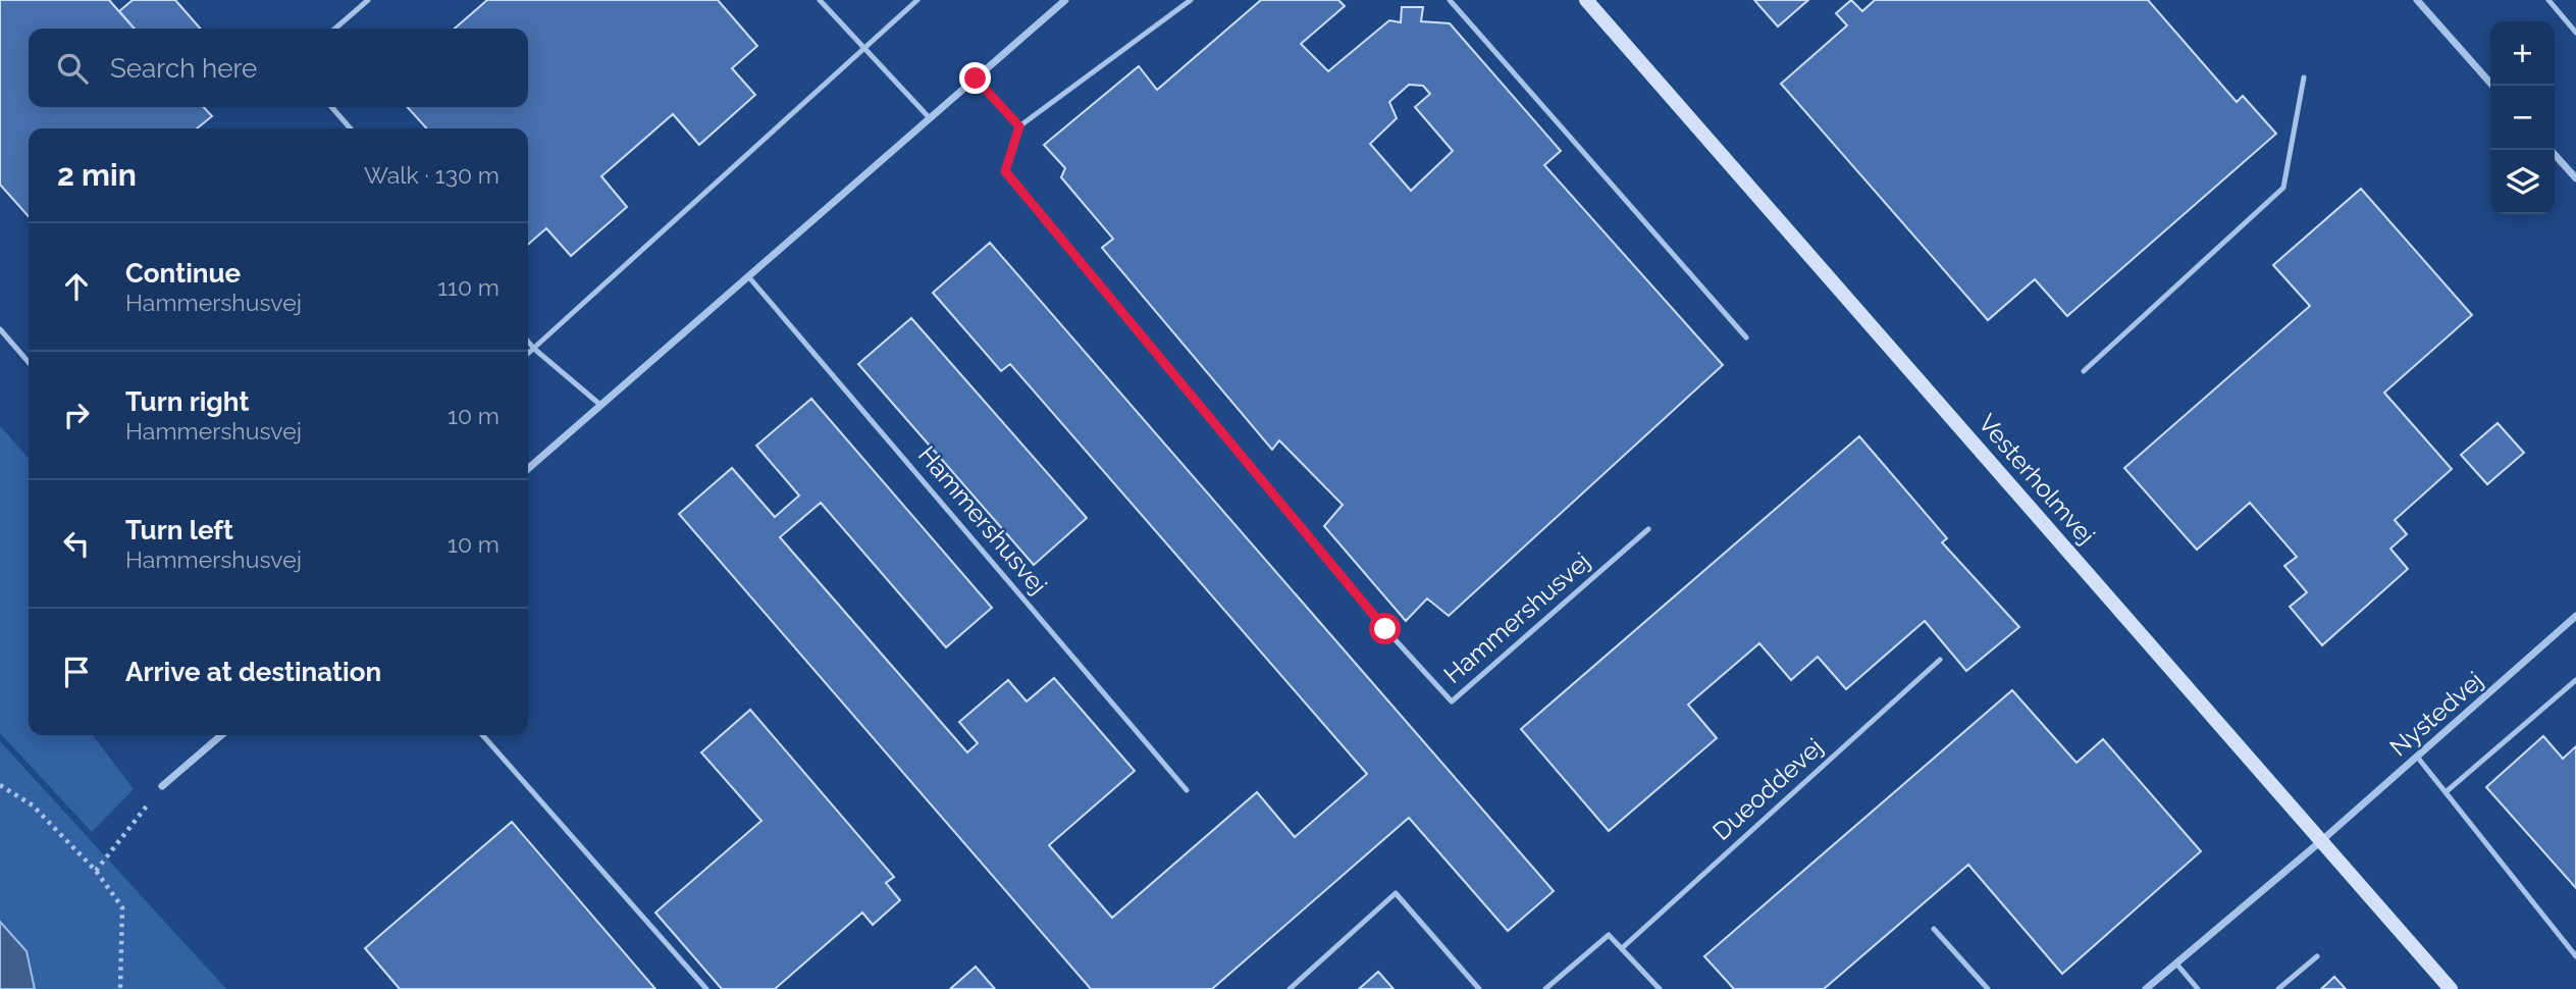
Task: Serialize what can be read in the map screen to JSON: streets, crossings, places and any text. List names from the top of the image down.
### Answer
{
  "streets": {
    "street": ["Vesterholmvej", "Nystedvej"],
    "lane": ["Hammershusvej", "Dueoddevej"]
  },
  "crossings": [
    ["Vesterholmvej", "Nystedvej"]
  ],
  "page": {
    "map_buttons": ["+", "−"],
    "search": "Search here",
    "heading": ["2 min", "Walk · 130 m"],
    "list": [
      ["Continue", "Hammershusvej", "110 m"],
      ["Turn right", "Hammershusvej", "10 m"],
      ["Turn left", "Hammershusvej", "10 m"],
      "Arrive at destination"
    ]
  }
}
